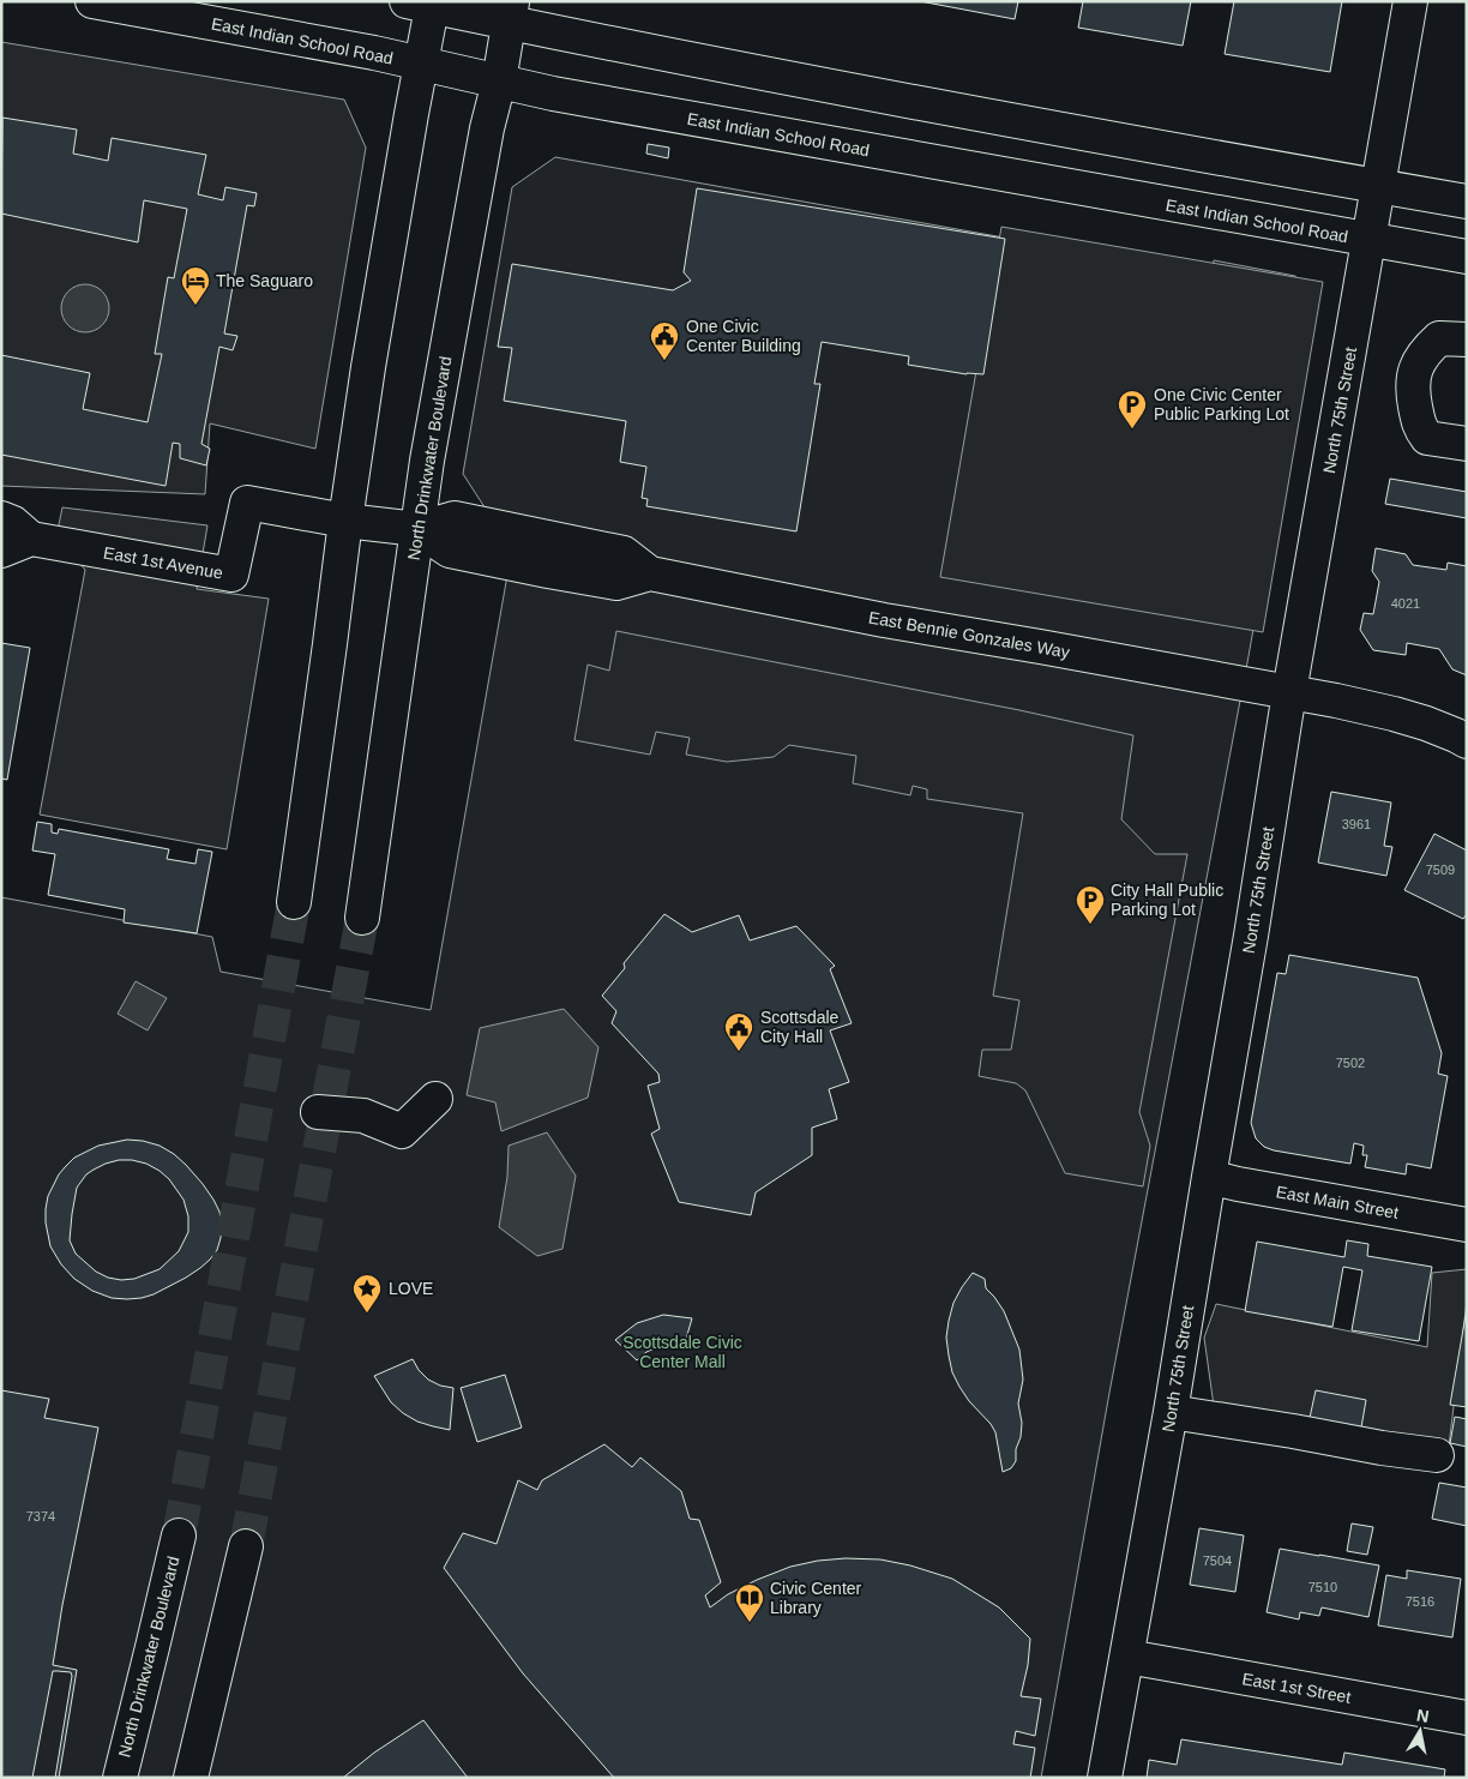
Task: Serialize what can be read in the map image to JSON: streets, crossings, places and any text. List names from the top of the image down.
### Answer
{
  "streets": {
    "main road": [
      "East Indian School Road",
      "North 75th Street",
      "North Drinkwater Boulevard",
      "East 1st Avenue",
      "East Bennie Gonzales Way",
      "East Main Street",
      "East 1st Street"
    ]
  },
  "crossings": [
    ["East Indian School Road", "North 75th Street"],
    ["East Indian School Road", "North Drinkwater Boulevard"],
    ["North 75th Street", "East Bennie Gonzales Way"],
    ["North 75th Street", "East Main Street"],
    ["North 75th Street", "East 1st Street"],
    ["North Drinkwater Boulevard", "East 1st Avenue"],
    ["North Drinkwater Boulevard", "East Bennie Gonzales Way"],
    ["East 1st Avenue", "East Bennie Gonzales Way"]
  ],
  "parks": ["Scottsdale Civic Center Mall"],
  "places": {
    "hotel": ["The Saguaro"],
    "public building": ["One Civic Center Building", "Scottsdale City Hall"],
    "parking": ["One Civic Center Public Parking Lot", "City Hall Public Parking Lot"],
    "place": ["LOVE"],
    "library": ["Civic Center Library"]
  },
  "house_numbers": [
    "4021",
    "3961",
    "7509",
    "7502",
    "7374",
    "7504",
    "7510",
    "7516"
  ],
  "north": "top"
}
